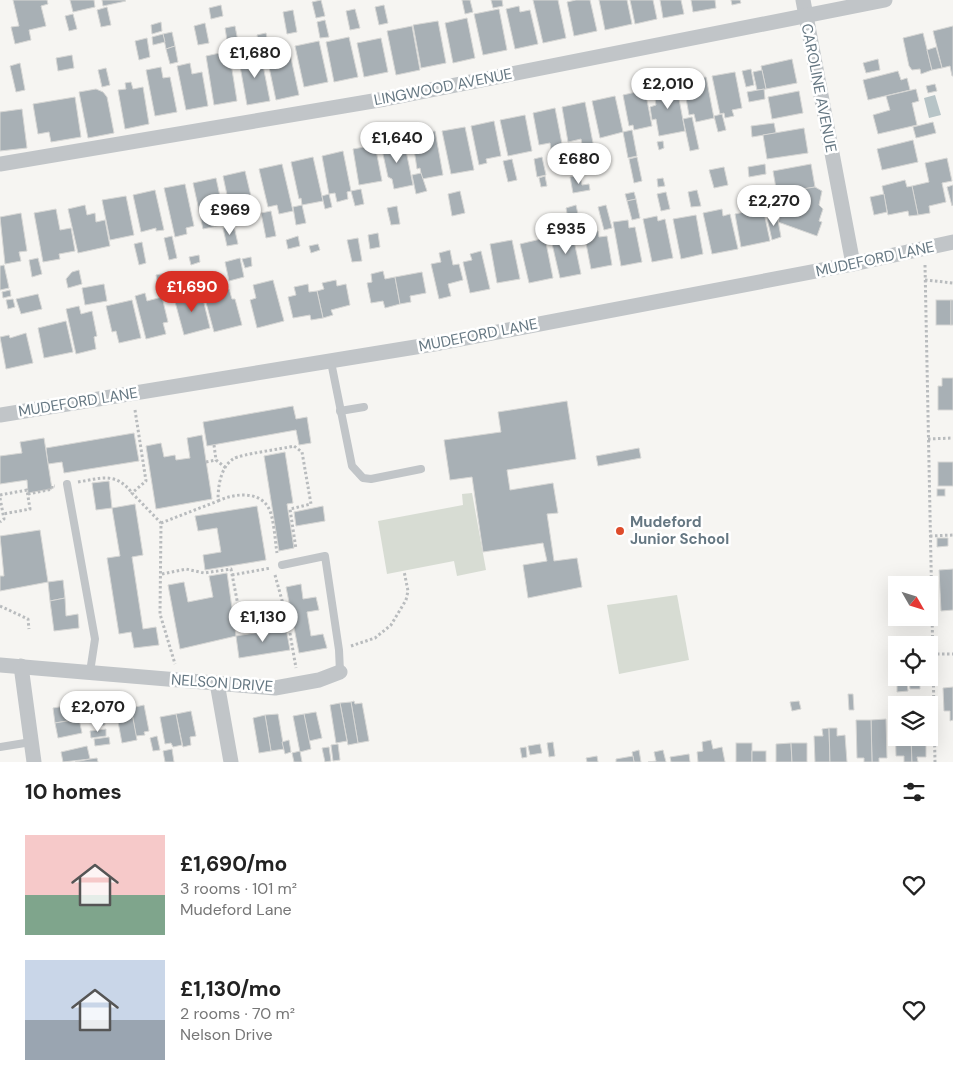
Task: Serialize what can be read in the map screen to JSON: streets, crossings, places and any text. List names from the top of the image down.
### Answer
{
  "streets": {
    "street": [
      "LINGWOOD AVENUE",
      "CAROLINE AVENUE",
      "MUDEFORD LANE",
      "NELSON DRIVE"
    ]
  },
  "crossings": [
    ["LINGWOOD AVENUE", "CAROLINE AVENUE"],
    ["CAROLINE AVENUE", "MUDEFORD LANE"]
  ],
  "places": ["Mudeford Junior School"],
  "north": "bottom right",
  "page": {
    "price": [
      "£1,680",
      "£2,010",
      "£1,640",
      "£680",
      "£2,270",
      "£969",
      "£935",
      "£1,690",
      "£1,130",
      "£2,070"
    ],
    "heading": "10 homes",
    "list": [
      {
        "name": "£1,690/mo",
        "note": "3 rooms · 101 m² · Mudeford Lane"
      },
      {
        "name": "£1,130/mo",
        "note": "2 rooms · 70 m² · Nelson Drive"
      }
    ]
  }
}
